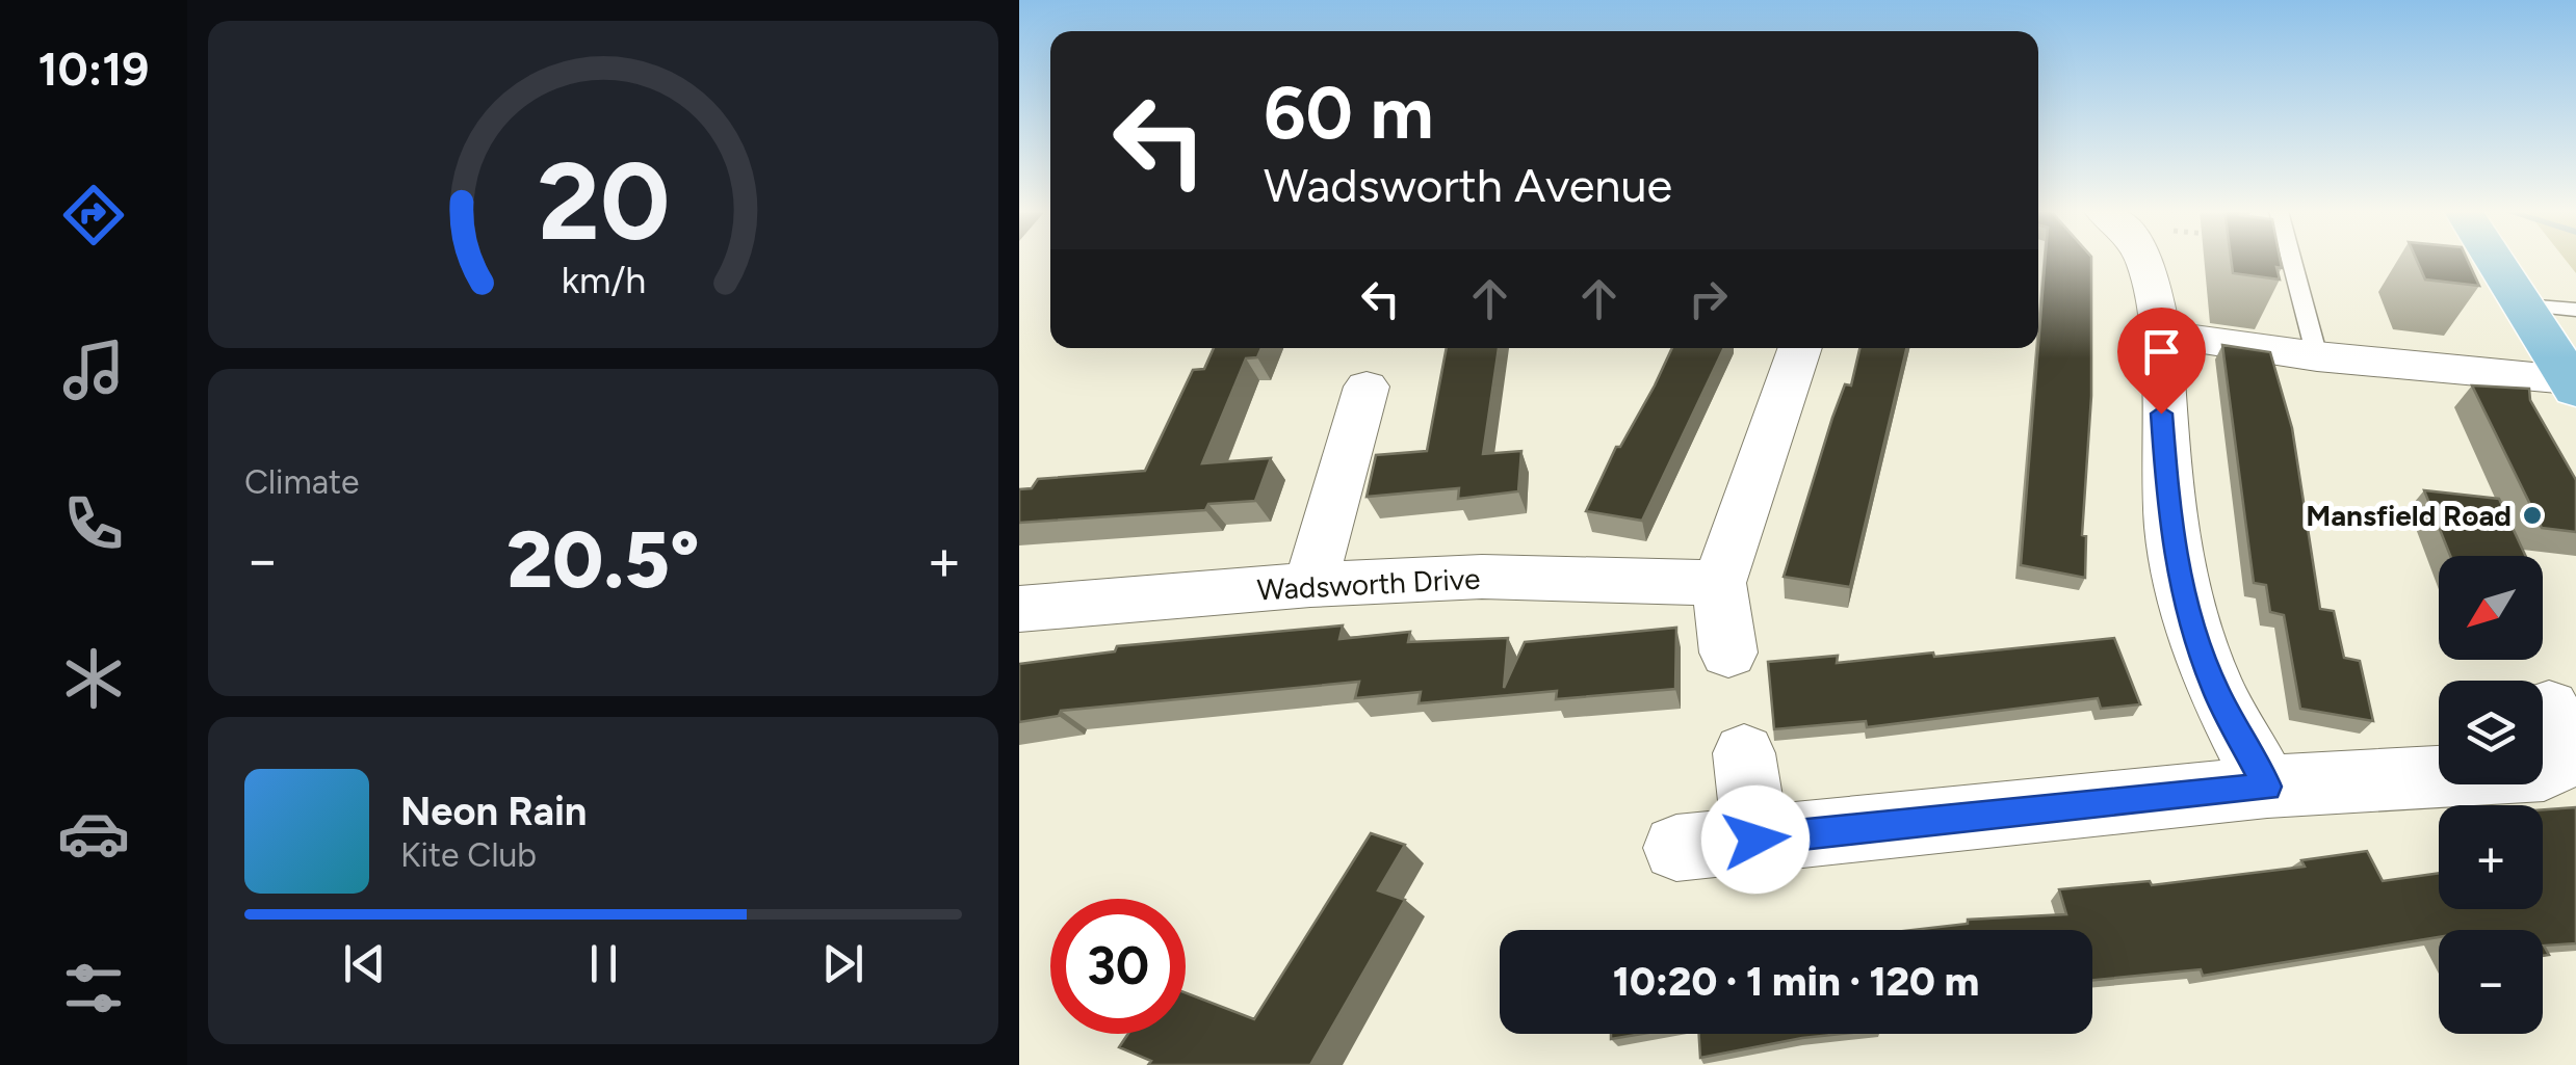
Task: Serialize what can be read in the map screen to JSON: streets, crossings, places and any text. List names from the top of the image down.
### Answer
{
  "streets": {
    "street": ["Wadsworth Drive"]
  },
  "places": ["Mansfield Road"],
  "north": "bottom left",
  "page": {
    "tabs": "10:19",
    "turn": ["60 m", "Wadsworth Avenue"],
    "tile": "Climate",
    "heat": ["−", "20.5°", "+"],
    "map_buttons": ["+", "−"],
    "song": ["Neon Rain", "Kite Club"],
    "limit": "30",
    "trip": "10:20 · 1 min · 120 m",
    "gauge": ["20", "km/h"]
  }
}
